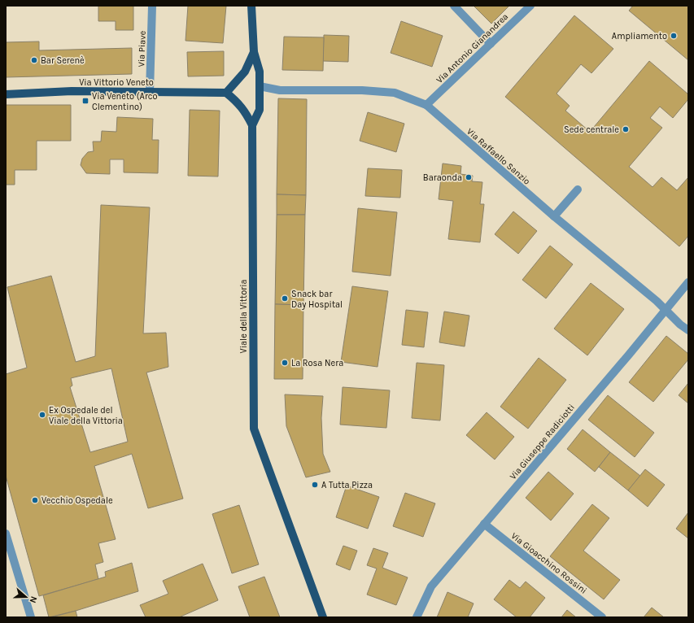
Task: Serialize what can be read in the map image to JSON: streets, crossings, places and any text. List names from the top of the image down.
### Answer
{
  "streets": {
    "main road": ["Via Vittorio Veneto", "Viale della Vittoria"],
    "street": [
      "Via Antonio Gianandrea",
      "Via Piave",
      "Via Raffaello Sanzio",
      "Via Giuseppe Radiciotti",
      "Via Gioacchino Rossini"
    ]
  },
  "crossings": [
    ["Via Antonio Gianandrea", "Via Raffaello Sanzio"],
    ["Via Piave", "Via Vittorio Veneto"],
    ["Via Raffaello Sanzio", "Viale della Vittoria"],
    ["Via Raffaello Sanzio", "Via Giuseppe Radiciotti"],
    ["Via Giuseppe Radiciotti", "Via Gioacchino Rossini"]
  ],
  "places": {
    "other": [
      "Ampliamento",
      "Bar Serenè",
      "Sede centrale",
      "Baraonda",
      "Snack bar Day Hospital",
      "La Rosa Nera",
      "Ex Ospedale del Viale della Vittoria",
      "A Tutta Pizza",
      "Vecchio Ospedale"
    ],
    "transit": ["Via Veneto (Arco Clementino)"]
  },
  "north": "right"
}
